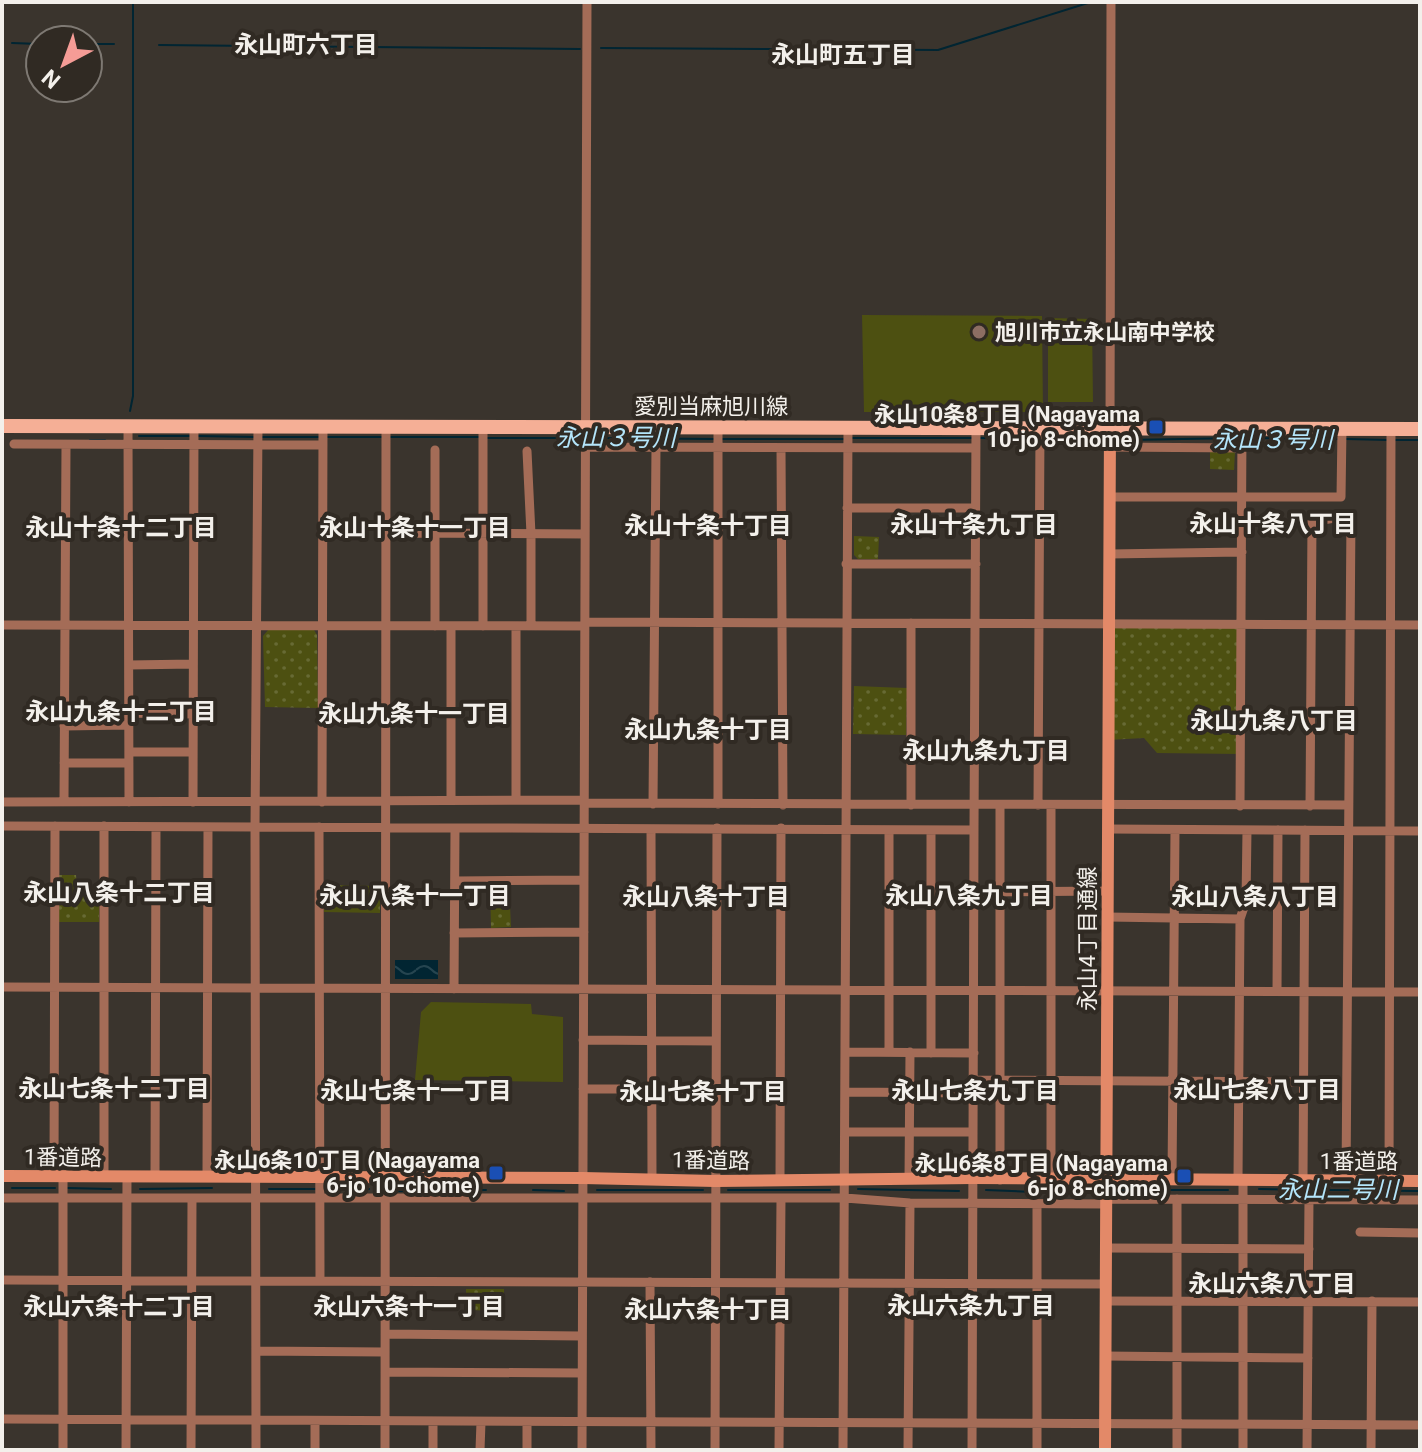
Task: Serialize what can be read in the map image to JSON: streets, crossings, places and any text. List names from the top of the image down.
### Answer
{
  "streets": {
    "main road": ["愛別当麻旭川線"],
    "street": ["永山4丁目通線", "1番道路"]
  },
  "crossings": [
    ["愛別当麻旭川線", "永山4丁目通線"],
    ["永山4丁目通線", "1番道路"]
  ],
  "districts": [
    "永山町六丁目",
    "永山町五丁目",
    "永山十条八丁目",
    "永山十条九丁目",
    "永山十条十丁目",
    "永山十条十二丁目",
    "永山十条十一丁目",
    "永山九条十二丁目",
    "永山九条十一丁目",
    "永山九条八丁目",
    "永山九条十丁目",
    "永山九条九丁目",
    "永山八条十二丁目",
    "永山八条十一丁目",
    "永山八条九丁目",
    "永山八条十丁目",
    "永山八条八丁目",
    "永山七条十二丁目",
    "永山七条八丁目",
    "永山七条十一丁目",
    "永山七条九丁目",
    "永山七条十丁目",
    "永山六条八丁目",
    "永山六条九丁目",
    "永山六条十二丁目",
    "永山六条十一丁目",
    "永山六条十丁目"
  ],
  "water": ["永山３号川", "永山二号川"],
  "places": {
    "other": ["旭川市立永山南中学校"],
    "transit": ["永山10条8丁目 (Nagayama 10-jo 8-chome)", "永山6条10丁目 (Nagayama 6-jo 10-chome)", "永山6条8丁目 (Nagayama 6-jo 8-chome)"]
  },
  "north": "bottom left"
}
